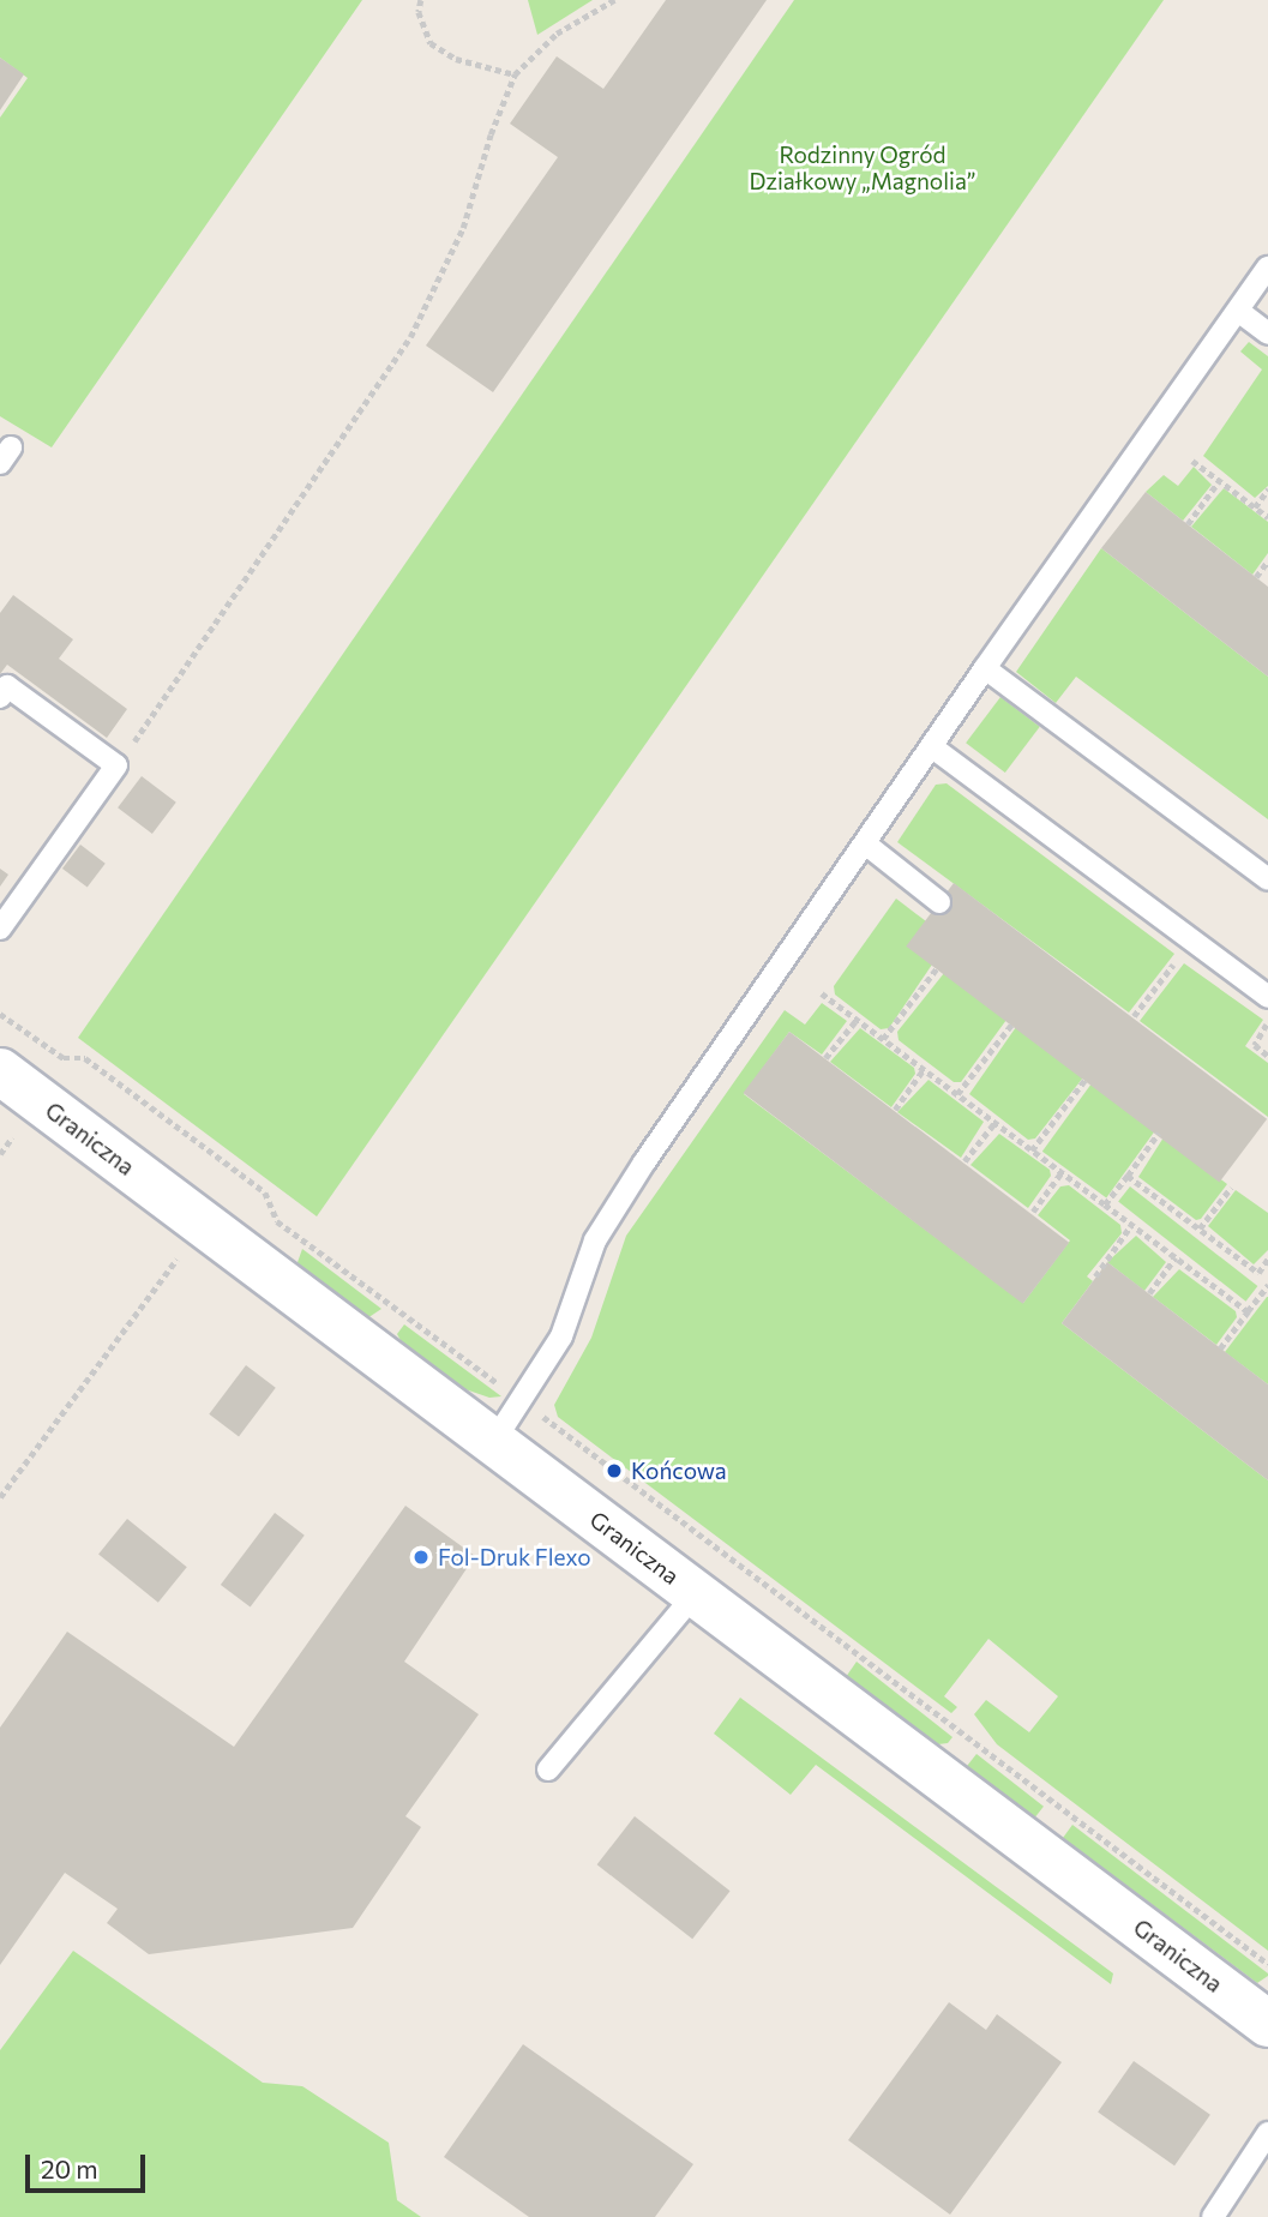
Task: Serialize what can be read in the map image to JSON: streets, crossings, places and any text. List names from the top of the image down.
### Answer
{
  "streets": {
    "street": ["Graniczna"]
  },
  "parks": ["Rodzinny Ogród Działkowy „Magnolia”"],
  "places": ["Końcowa", "Fol-Druk Flexo"],
  "scale_bar": "20 m"
}
